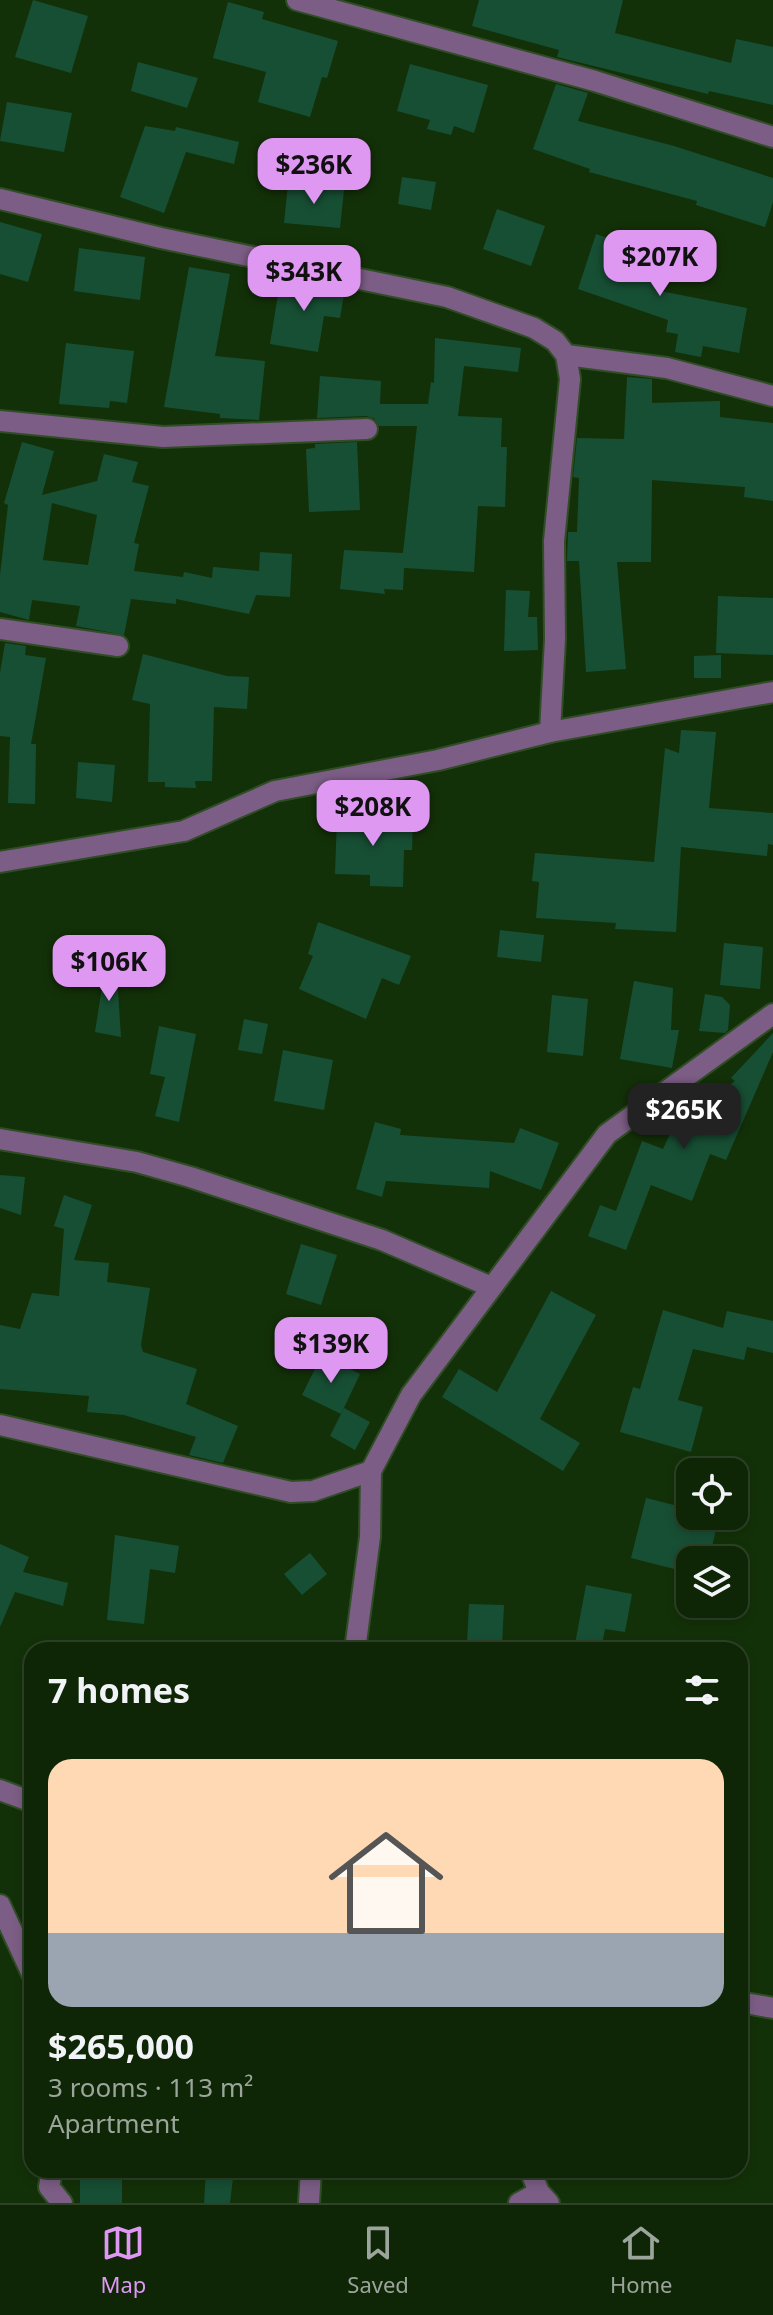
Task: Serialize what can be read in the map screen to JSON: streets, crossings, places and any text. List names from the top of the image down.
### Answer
{
  "page": {
    "price": [
      "$236K",
      "$207K",
      "$343K",
      "$208K",
      "$106K",
      "$265K",
      "$139K"
    ],
    "heading": "7 homes",
    "list": [
      {
        "name": "$265,000",
        "note": "3 rooms · 113 m² · Apartment"
      }
    ],
    "tabs": ["Map", "Saved", "Home"]
  }
}
